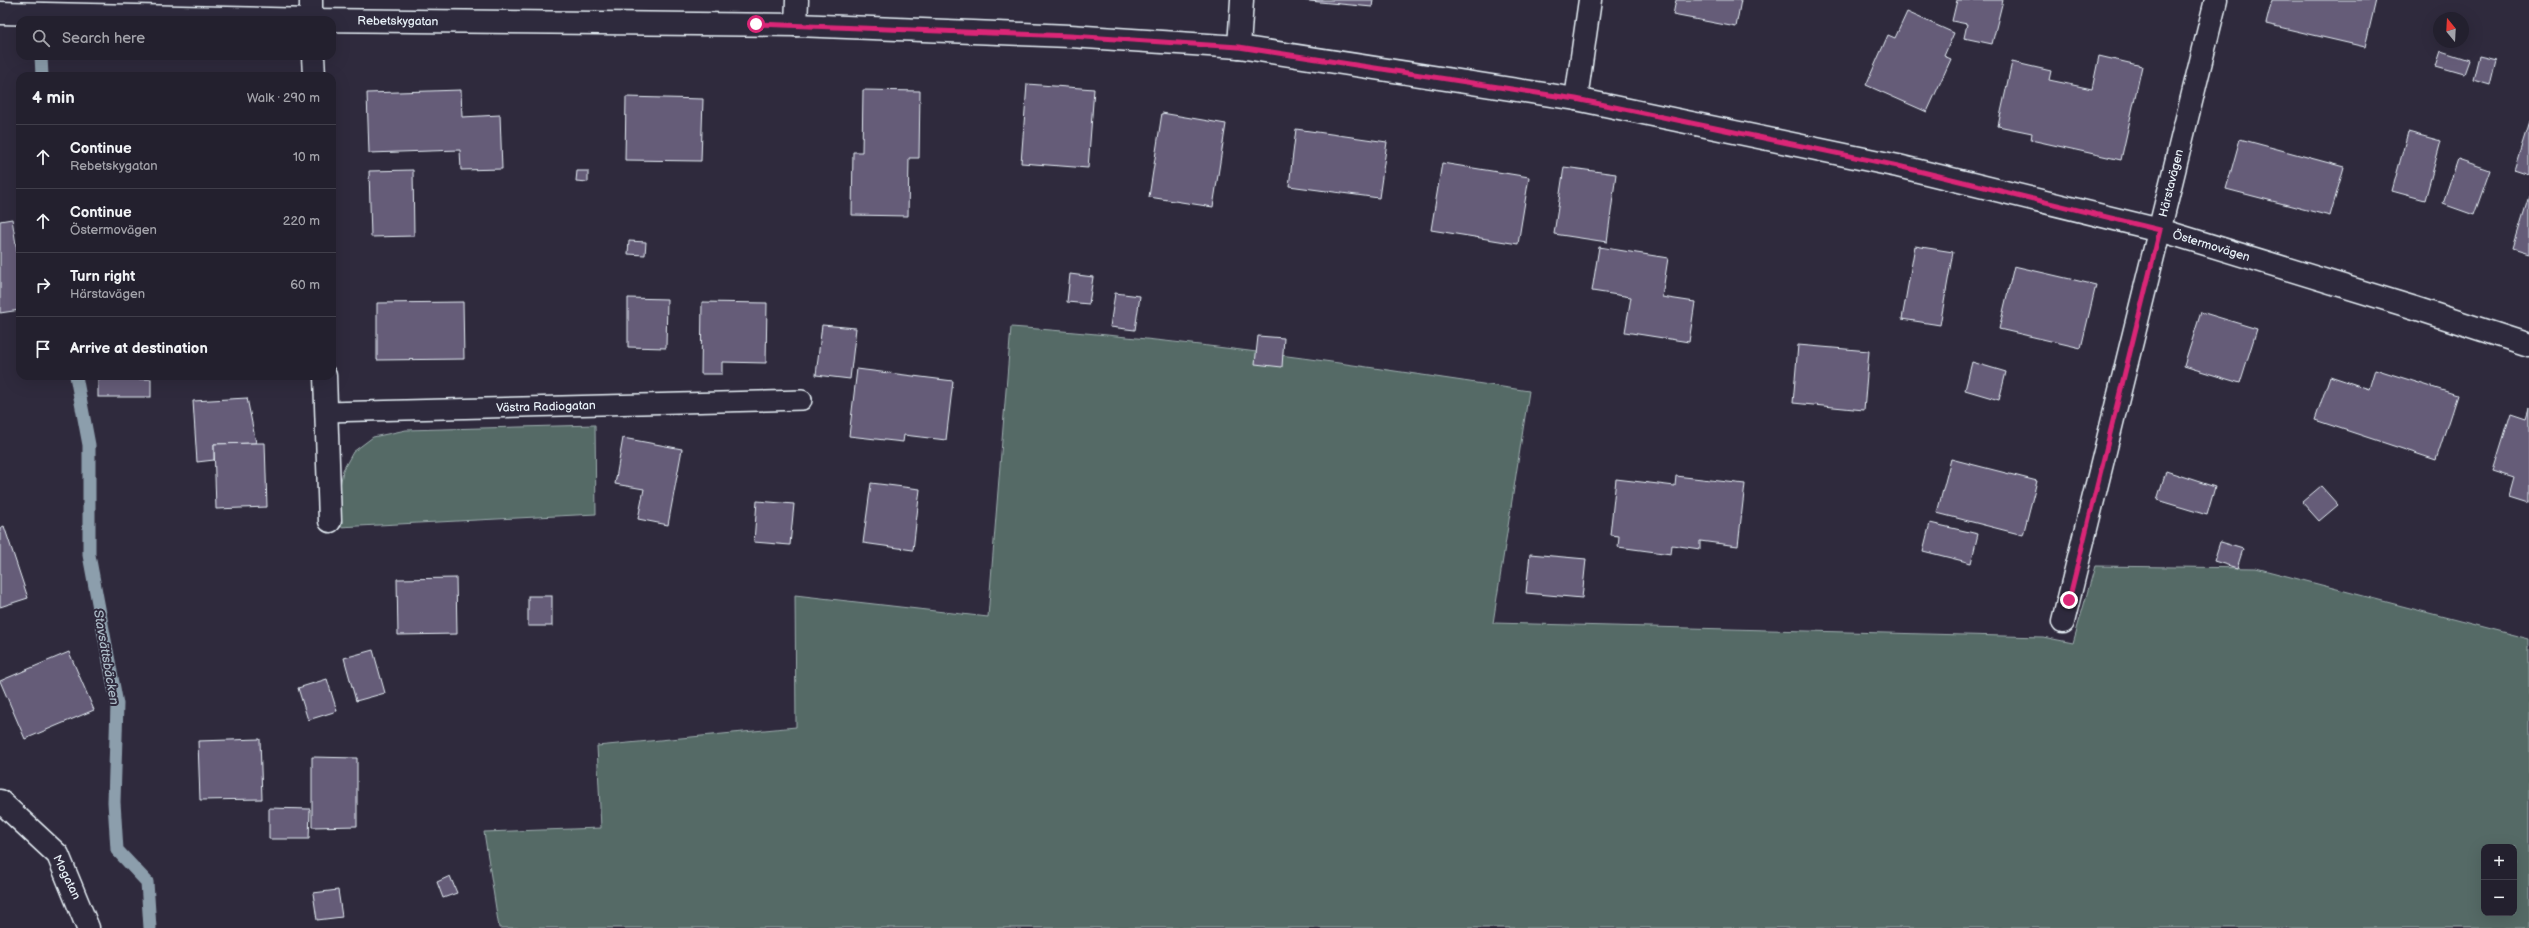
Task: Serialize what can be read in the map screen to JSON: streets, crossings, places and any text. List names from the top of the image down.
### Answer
{
  "streets": {
    "street": [
      "Rebetskygatan",
      "Härstavägen",
      "Östermovägen",
      "Mogatan"
    ],
    "lane": ["Västra Radiogatan"]
  },
  "crossings": [
    ["Rebetskygatan", "Östermovägen"],
    ["Härstavägen", "Östermovägen"]
  ],
  "water": ["Stavsättsbäcken"],
  "north": "top",
  "page": {
    "search": "Search here",
    "heading": ["4 min", "Walk · 290 m"],
    "list": [
      ["Continue", "Rebetskygatan", "10 m"],
      ["Continue", "Östermovägen", "220 m"],
      ["Turn right", "Härstavägen", "60 m"],
      "Arrive at destination"
    ],
    "map_buttons": ["+", "−"]
  }
}
